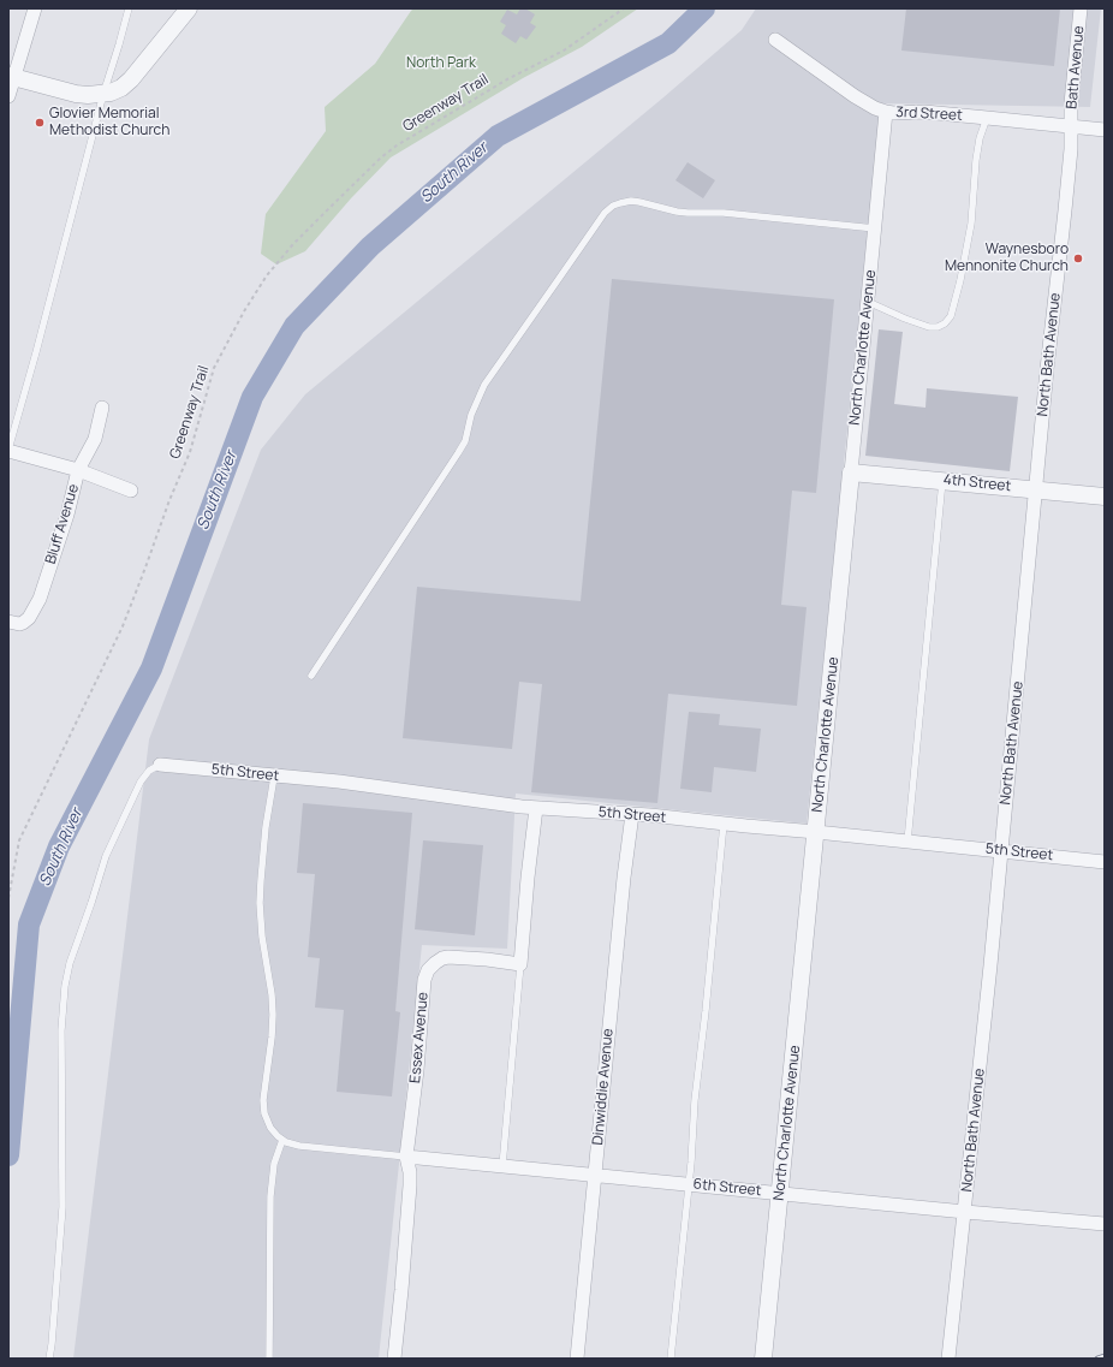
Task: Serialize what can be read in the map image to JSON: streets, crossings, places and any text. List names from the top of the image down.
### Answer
{
  "streets": {
    "street": [
      "Bath Avenue",
      "3rd Street",
      "North Charlotte Avenue",
      "North Bath Avenue",
      "4th Street",
      "Bluff Avenue",
      "5th Street",
      "Essex Avenue",
      "Dinwiddie Avenue",
      "6th Street"
    ],
    "path": ["Greenway Trail"]
  },
  "crossings": [
    ["Bath Avenue", "3rd Street"],
    ["Bath Avenue", "North Bath Avenue"],
    ["3rd Street", "North Charlotte Avenue"],
    ["3rd Street", "North Bath Avenue"],
    ["North Charlotte Avenue", "4th Street"],
    ["North Charlotte Avenue", "5th Street"],
    ["North Charlotte Avenue", "6th Street"],
    ["North Bath Avenue", "4th Street"],
    ["North Bath Avenue", "5th Street"],
    ["North Bath Avenue", "6th Street"],
    ["5th Street", "Dinwiddie Avenue"],
    ["Essex Avenue", "6th Street"],
    ["Dinwiddie Avenue", "6th Street"]
  ],
  "water": ["South River"],
  "parks": ["North Park"],
  "places": ["Glovier Memorial Methodist Church", "Waynesboro Mennonite Church"]
}
